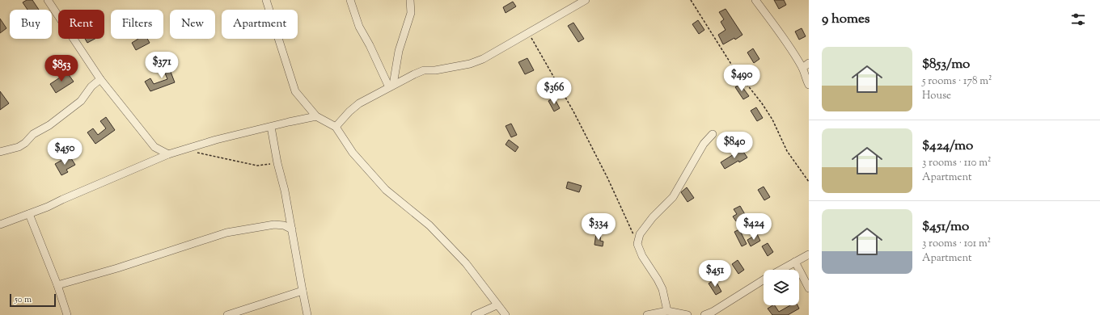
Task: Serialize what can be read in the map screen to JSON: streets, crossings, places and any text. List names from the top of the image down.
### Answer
{
  "scale_bar": "50 m",
  "page": {
    "heading": "9 homes",
    "chip": [
      "Buy",
      "Rent",
      "Filters",
      "New",
      "Apartment"
    ],
    "list": [
      {
        "name": "$853/mo",
        "note": "5 rooms · 178 m² · House"
      },
      {
        "name": "$424/mo",
        "note": "3 rooms · 110 m² · Apartment"
      },
      {
        "name": "$451/mo",
        "note": "3 rooms · 101 m² · Apartment"
      }
    ],
    "price": [
      "$371",
      "$853",
      "$490",
      "$366",
      "$840",
      "$450",
      "$334",
      "$424",
      "$451"
    ],
    "scale": "50 m"
  }
}
